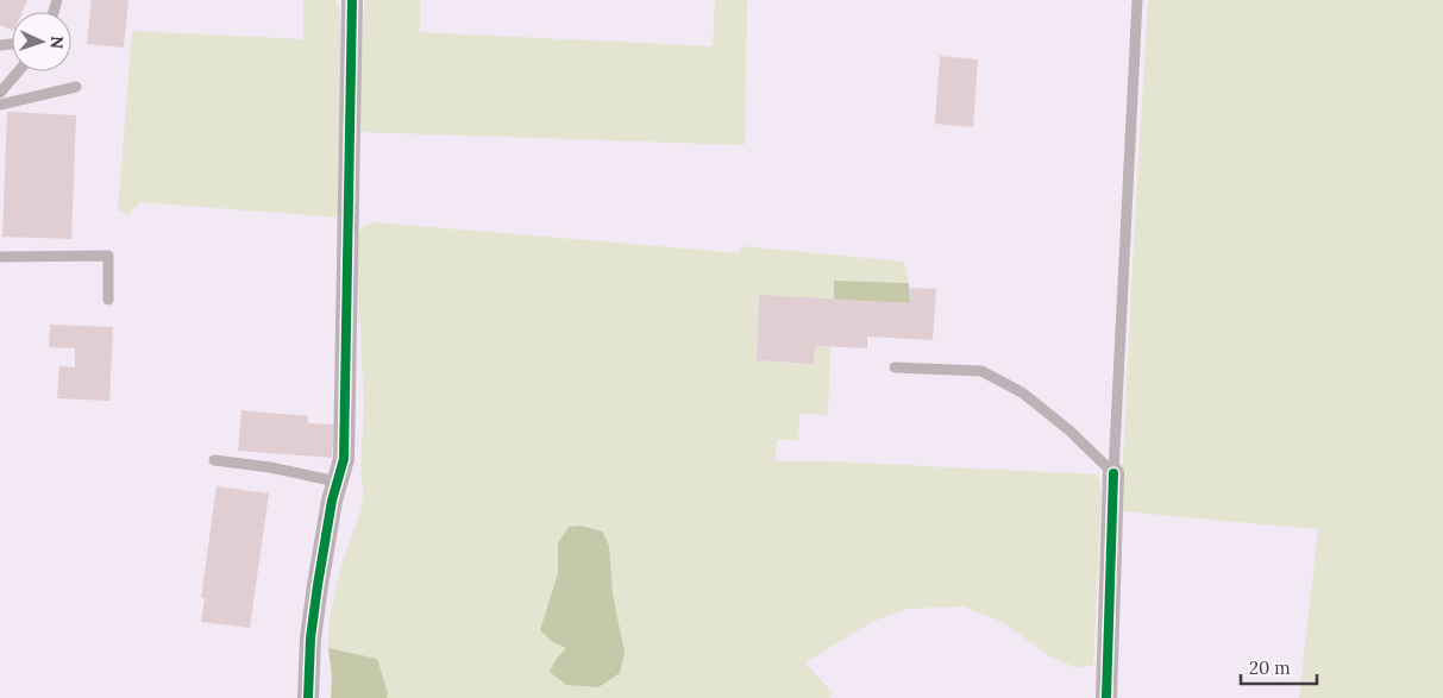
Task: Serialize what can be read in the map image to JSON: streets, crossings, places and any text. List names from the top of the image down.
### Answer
{
  "scale_bar": "20 m",
  "north": "right"
}
